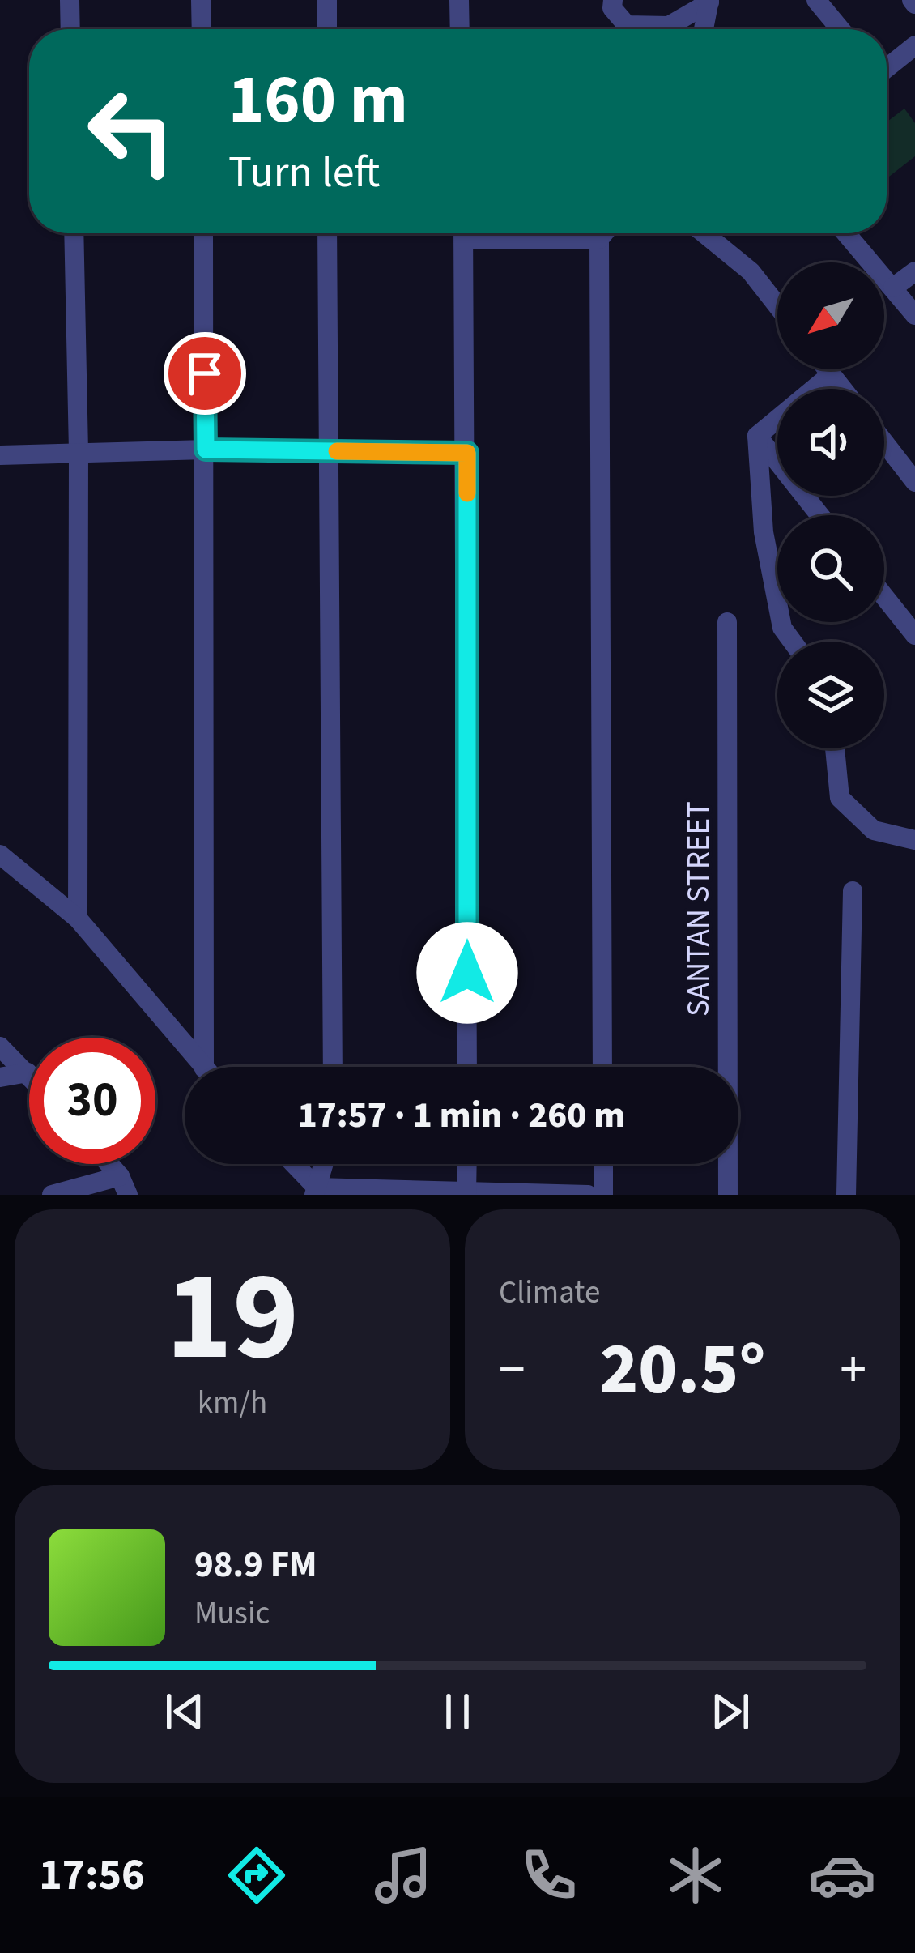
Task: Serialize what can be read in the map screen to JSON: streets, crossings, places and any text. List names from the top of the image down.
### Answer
{
  "streets": {
    "street": ["SANTAN STREET"]
  },
  "north": "bottom left",
  "page": {
    "turn": ["160 m", "Turn left"],
    "limit": "30",
    "trip": "17:57 · 1 min · 260 m",
    "tile": [
      ["19", "km/h"],
      "Climate"
    ],
    "heat": ["−", "20.5°", "+"],
    "song": ["98.9 FM", "Music"],
    "tabs": "17:56"
  }
}
